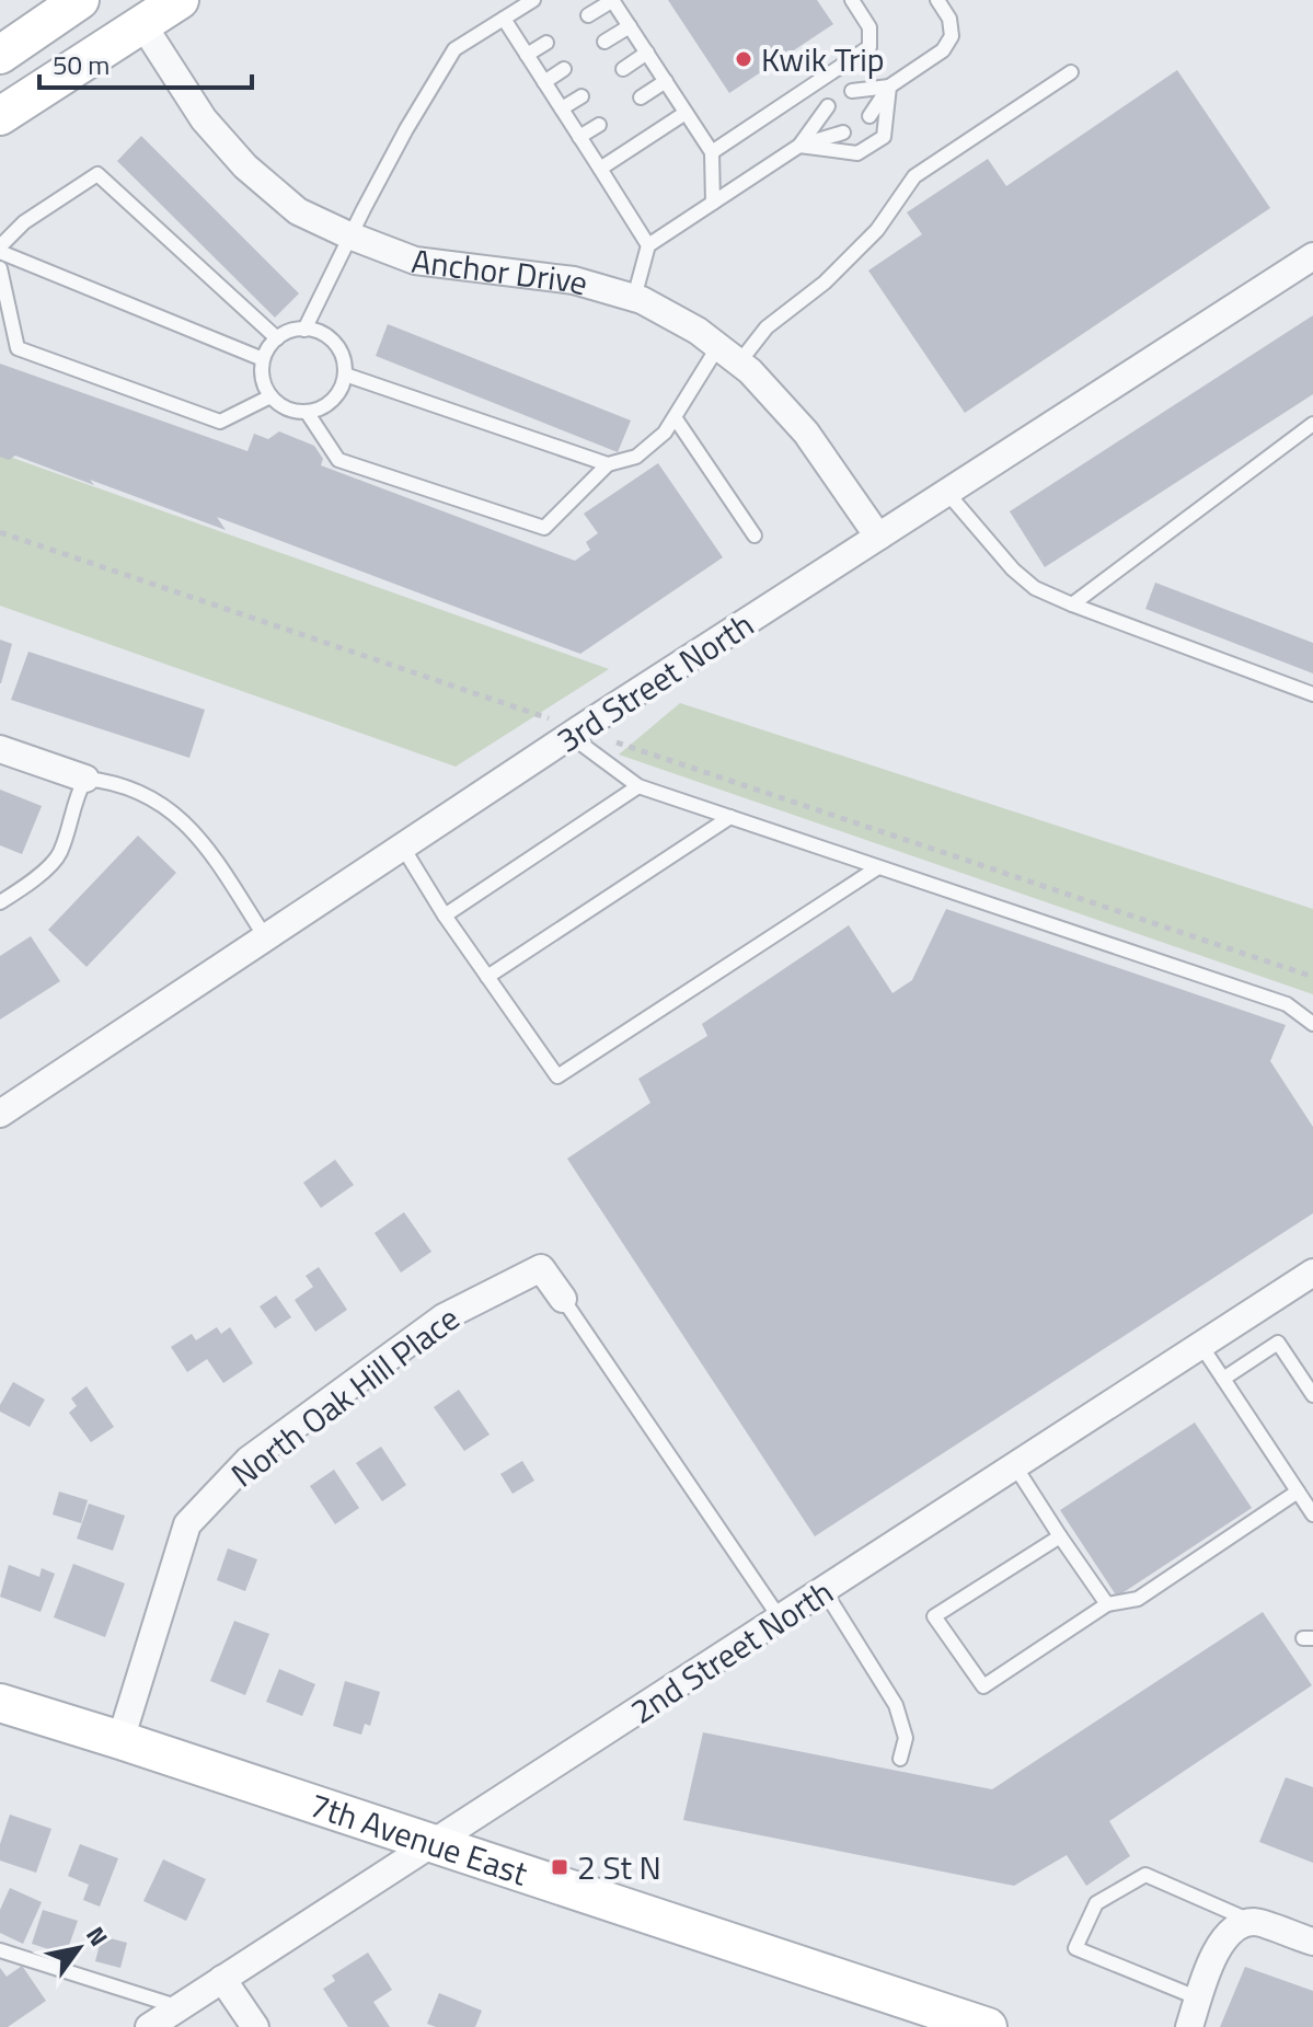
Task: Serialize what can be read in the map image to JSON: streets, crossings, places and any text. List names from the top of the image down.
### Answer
{
  "streets": {
    "street": [
      "Anchor Drive",
      "3rd Street North",
      "North Oak Hill Place",
      "2nd Street North",
      "7th Avenue East"
    ]
  },
  "crossings": [
    ["Anchor Drive", "3rd Street North"],
    ["North Oak Hill Place", "7th Avenue East"],
    ["2nd Street North", "7th Avenue East"]
  ],
  "places": {
    "other": ["Kwik Trip"],
    "transit": ["2 St N"]
  },
  "scale_bar": "50 m",
  "north": "top right"
}
